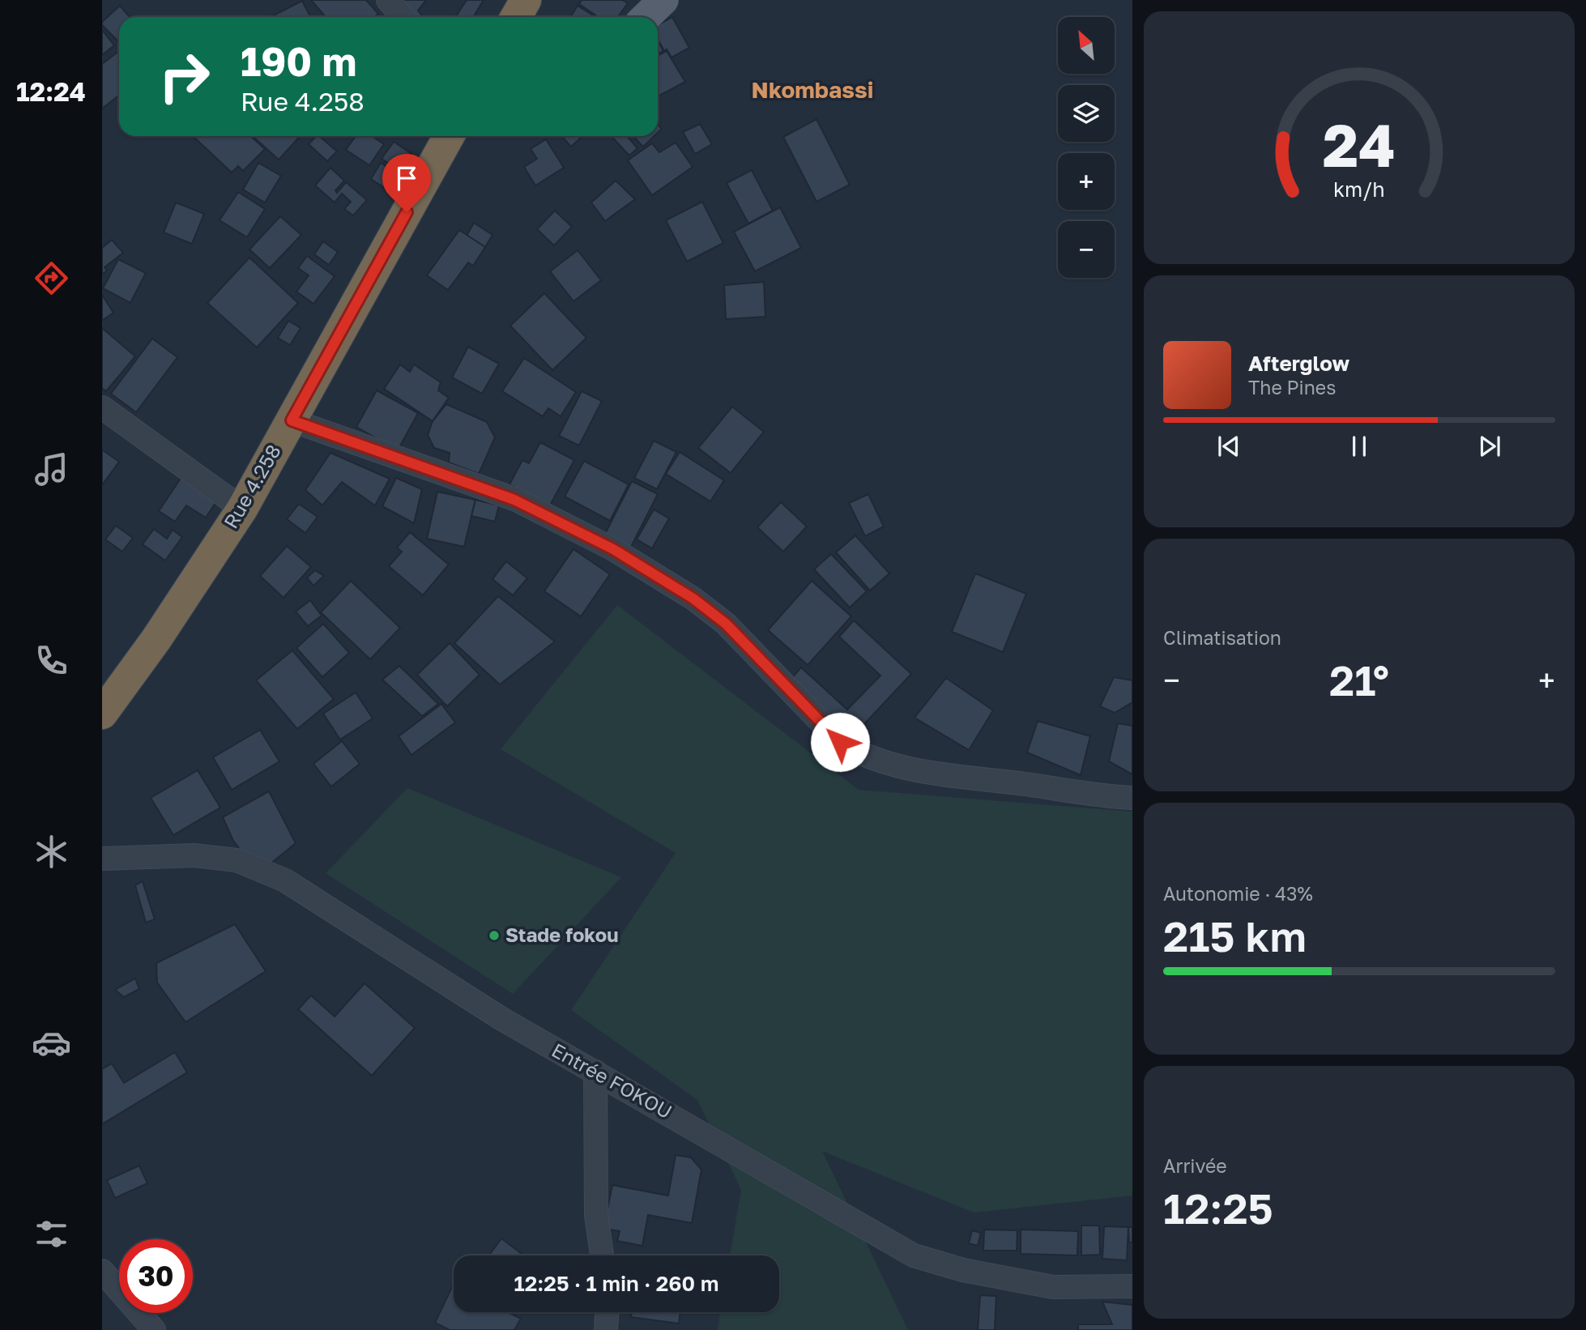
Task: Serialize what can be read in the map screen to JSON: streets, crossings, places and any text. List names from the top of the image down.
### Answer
{
  "streets": {
    "highway": ["Rue 4.258"],
    "street": ["Entrée FOKOU"]
  },
  "districts": ["Nkombassi"],
  "places": ["Stade fokou"],
  "north": "top left",
  "page": {
    "tabs": "12:24",
    "map_buttons": ["+", "−"],
    "turn": ["190 m", "Rue 4.258"],
    "song": ["Afterglow", "The Pines"],
    "tile": [
      "Climatisation",
      ["Autonomie · 43%", "215 km"],
      ["Arrivée", "12:25"]
    ],
    "heat": ["−", "21°", "+"],
    "limit": "30",
    "trip": "12:25 · 1 min · 260 m",
    "gauge": ["24", "km/h"]
  }
}
